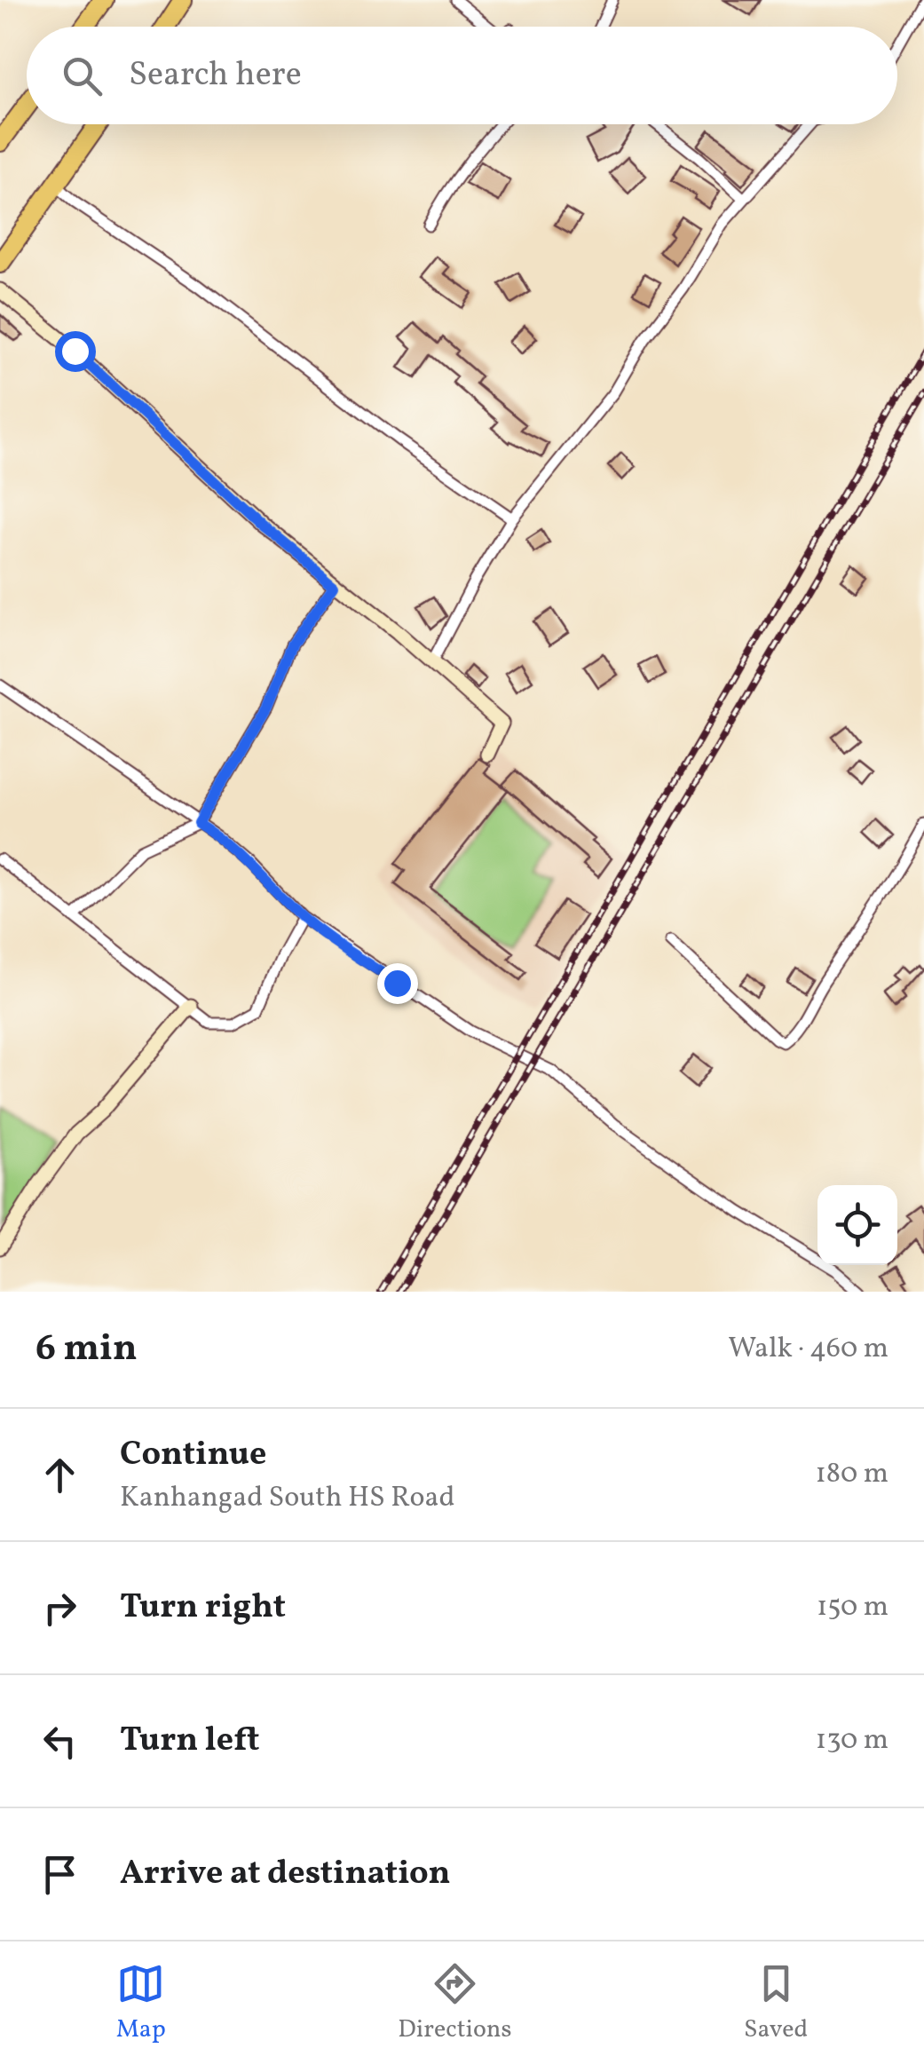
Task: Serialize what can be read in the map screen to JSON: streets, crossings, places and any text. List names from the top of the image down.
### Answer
{
  "page": {
    "search": "Search here",
    "heading": ["6 min", "Walk · 460 m"],
    "list": [
      ["Continue", "Kanhangad South HS Road", "180 m"],
      ["Turn right", "150 m"],
      ["Turn left", "130 m"],
      "Arrive at destination"
    ],
    "nav": ["Map", "Directions", "Saved"]
  }
}
